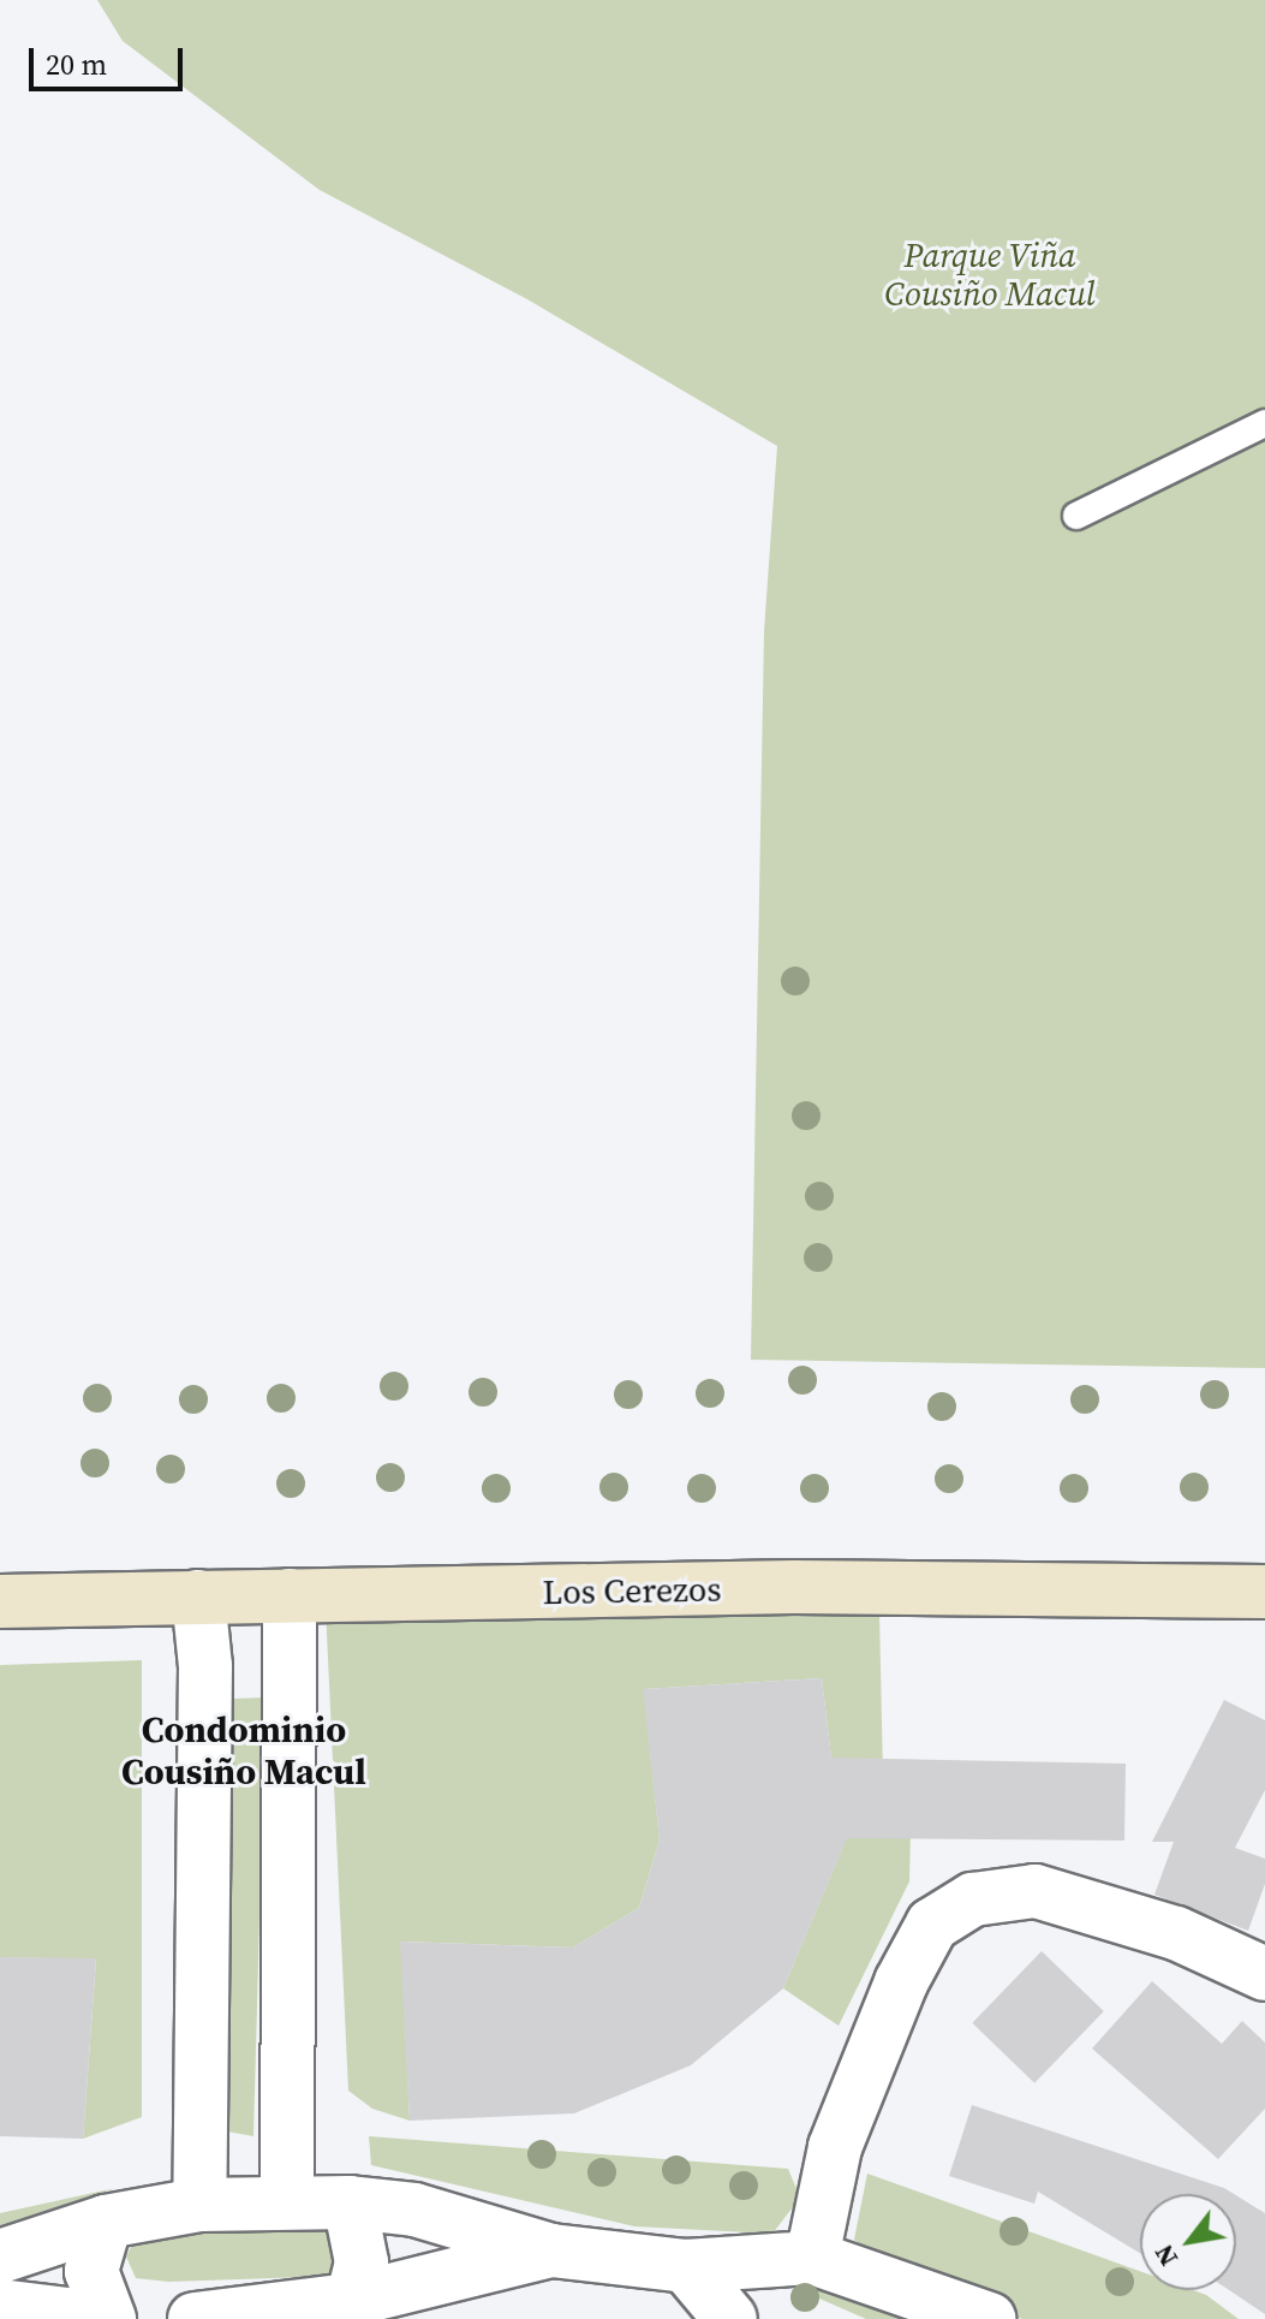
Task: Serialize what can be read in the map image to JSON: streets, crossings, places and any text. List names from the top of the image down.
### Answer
{
  "streets": {
    "street": ["Los Cerezos"]
  },
  "districts": ["Condominio Cousiño Macul"],
  "parks": ["Parque Viña Cousiño Macul"],
  "scale_bar": "20 m",
  "north": "bottom left"
}
